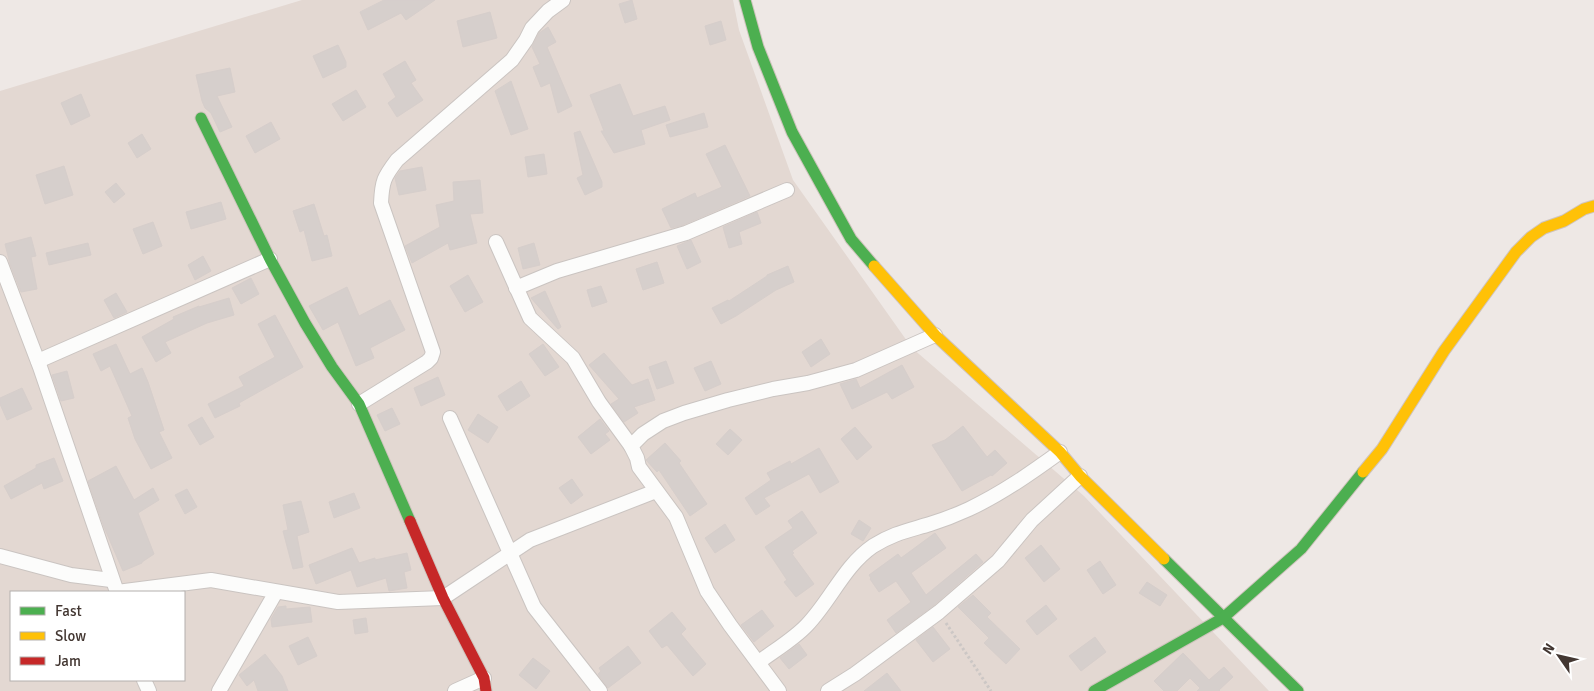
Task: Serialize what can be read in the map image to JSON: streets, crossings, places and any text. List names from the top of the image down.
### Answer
{
  "legend": ["Fast", "Slow", "Jam"],
  "north": "top left"
}
